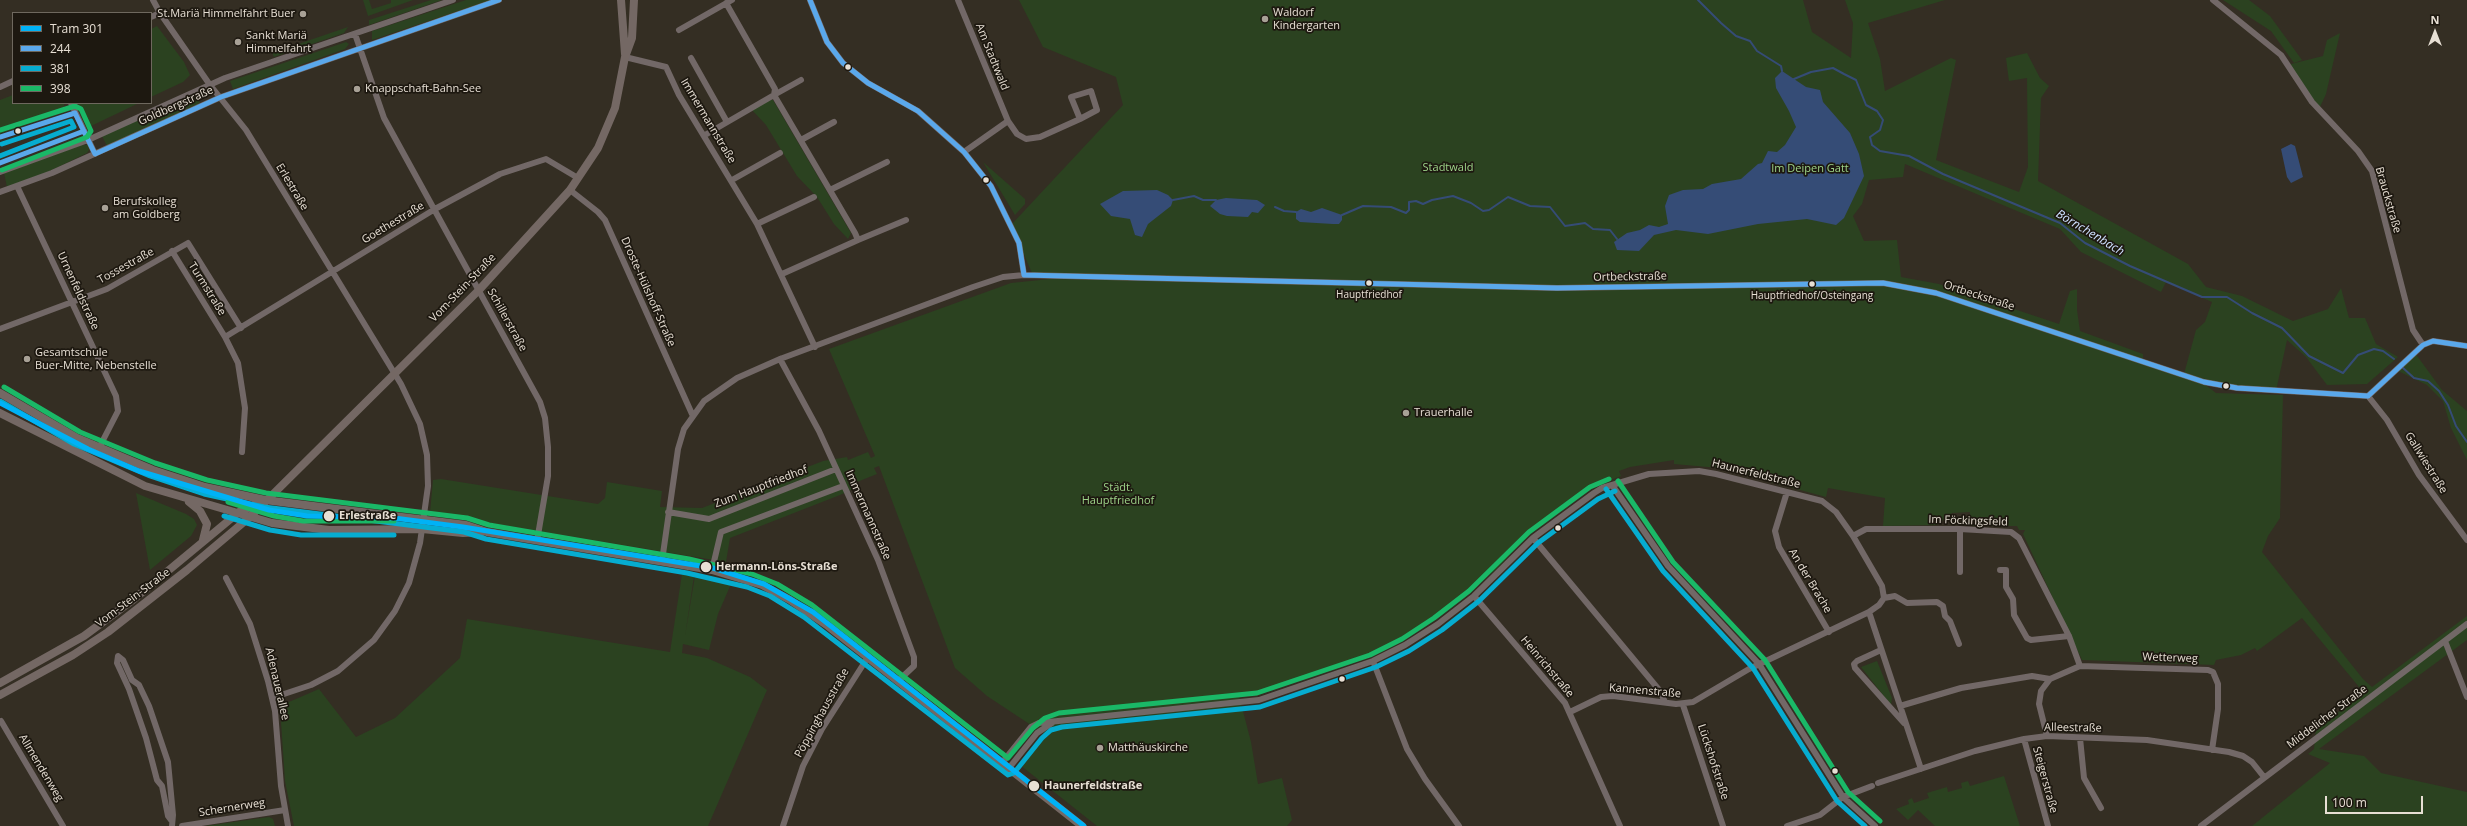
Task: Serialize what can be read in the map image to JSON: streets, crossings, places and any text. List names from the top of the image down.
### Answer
{
  "streets": {
    "main road": ["Vom-Stein-Straße"],
    "street": [
      "Am Stadtwald",
      "Goldbergstraße",
      "Immermannstraße",
      "Erlestraße",
      "Brauckstraße",
      "Goethestraße",
      "Tossestraße",
      "Ortbeckstraße",
      "Turmstraße",
      "Urnenfeldstraße",
      "Droste-Hülshoff-Straße",
      "Schillerstraße",
      "Gallwiestraße",
      "Haunerfeldstraße",
      "Zum Hauptfriedhof",
      "Im Föckingsfeld",
      "An der Brache",
      "Wetterweg",
      "Heinrichstraße",
      "Adenauerallee",
      "Kannenstraße",
      "Pöppinghausstraße",
      "Middelicher Straße",
      "Alleestraße",
      "Lückshofstraße",
      "Allmendenweg",
      "Steigerstraße",
      "Schernerweg"
    ]
  },
  "crossings": [
    ["Goldbergstraße", "Erlestraße"],
    ["Goldbergstraße", "Urnenfeldstraße"],
    ["Goldbergstraße", "Schillerstraße"],
    ["Immermannstraße", "Ortbeckstraße"],
    ["Immermannstraße", "Vom-Stein-Straße"],
    ["Immermannstraße", "Zum Hauptfriedhof"],
    ["Erlestraße", "Goethestraße"],
    ["Erlestraße", "Vom-Stein-Straße"],
    ["Erlestraße", "Adenauerallee"],
    ["Goethestraße", "Vom-Stein-Straße"],
    ["Goethestraße", "Turmstraße"],
    ["Goethestraße", "Schillerstraße"],
    ["Tossestraße", "Turmstraße"],
    ["Tossestraße", "Urnenfeldstraße"],
    ["Ortbeckstraße", "Gallwiestraße"],
    ["Vom-Stein-Straße", "Droste-Hülshoff-Straße"],
    ["Vom-Stein-Straße", "Schillerstraße"],
    ["Haunerfeldstraße", "Im Föckingsfeld"],
    ["Haunerfeldstraße", "An der Brache"],
    ["Haunerfeldstraße", "Heinrichstraße"],
    ["Im Föckingsfeld", "Wetterweg"],
    ["Wetterweg", "Alleestraße"],
    ["Heinrichstraße", "Kannenstraße"],
    ["Adenauerallee", "Schernerweg"],
    ["Kannenstraße", "Lückshofstraße"],
    ["Middelicher Straße", "Alleestraße"],
    ["Alleestraße", "Steigerstraße"]
  ],
  "water": ["Börnchenbach"],
  "parks": ["Stadtwald", "Im Deipen Gatt", "Städt. Hauptfriedhof"],
  "places": [
    "St.Mariä Himmelfahrt Buer",
    "Waldorf Kindergarten",
    "Sankt Mariä Himmelfahrt",
    "Knappschaft-Bahn-See",
    "Berufskolleg am Goldberg",
    "Hauptfriedhof",
    "Hauptfriedhof/Osteingang",
    "Gesamtschule Buer-Mitte, Nebenstelle",
    "Trauerhalle",
    "Erlestraße",
    "Hermann-Löns-Straße",
    "Matthäuskirche",
    "Haunerfeldstraße"
  ],
  "lines": [
    "transit line 244",
    "transit line 398",
    "transit line 381",
    "tram line 301"
  ],
  "legend": [
    "Tram 301",
    "244",
    "381",
    "398"
  ],
  "scale_bar": "100 m",
  "north": "top"
}
